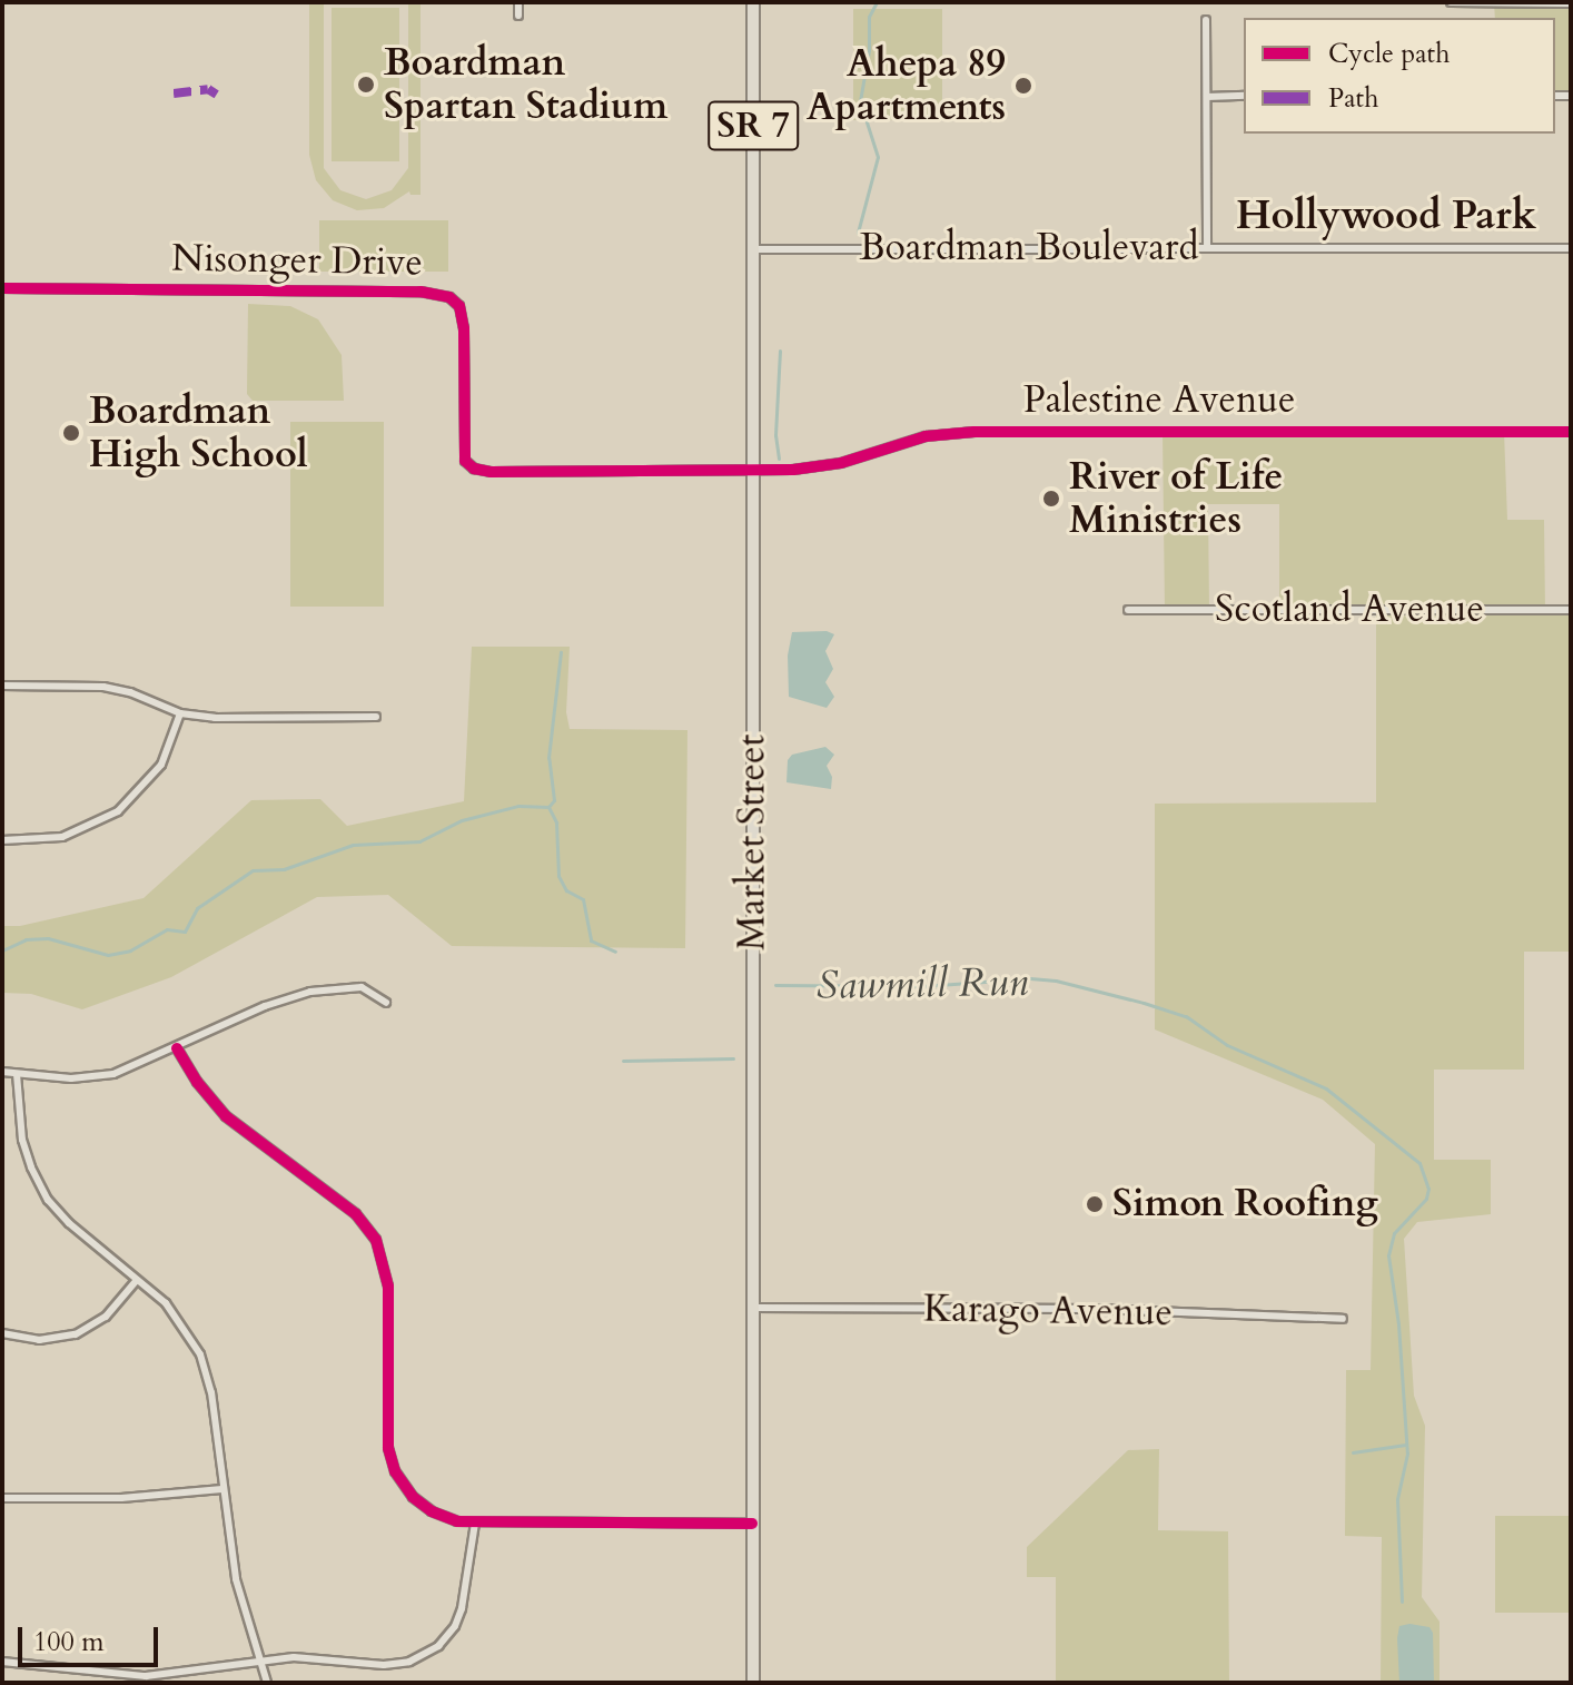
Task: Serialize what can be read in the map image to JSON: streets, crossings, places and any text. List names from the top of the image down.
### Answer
{
  "streets": {
    "main road": ["SR 7", "Market Street"],
    "street": [
      "Boardman Boulevard",
      "Nisonger Drive",
      "Palestine Avenue",
      "Scotland Avenue",
      "Karago Avenue"
    ]
  },
  "crossings": [
    ["Boardman Boulevard", "Market Street"],
    ["Nisonger Drive", "Palestine Avenue"],
    ["Nisonger Drive", "Market Street"],
    ["Palestine Avenue", "Market Street"],
    ["Market Street", "Karago Avenue"]
  ],
  "districts": ["Hollywood Park"],
  "water": ["Sawmill Run"],
  "places": [
    "Boardman Spartan Stadium",
    "Ahepa 89 Apartments",
    "Boardman High School",
    "River of Life Ministries",
    "Simon Roofing"
  ],
  "legend": ["Cycle path", "Path"],
  "scale_bar": "100 m"
}
